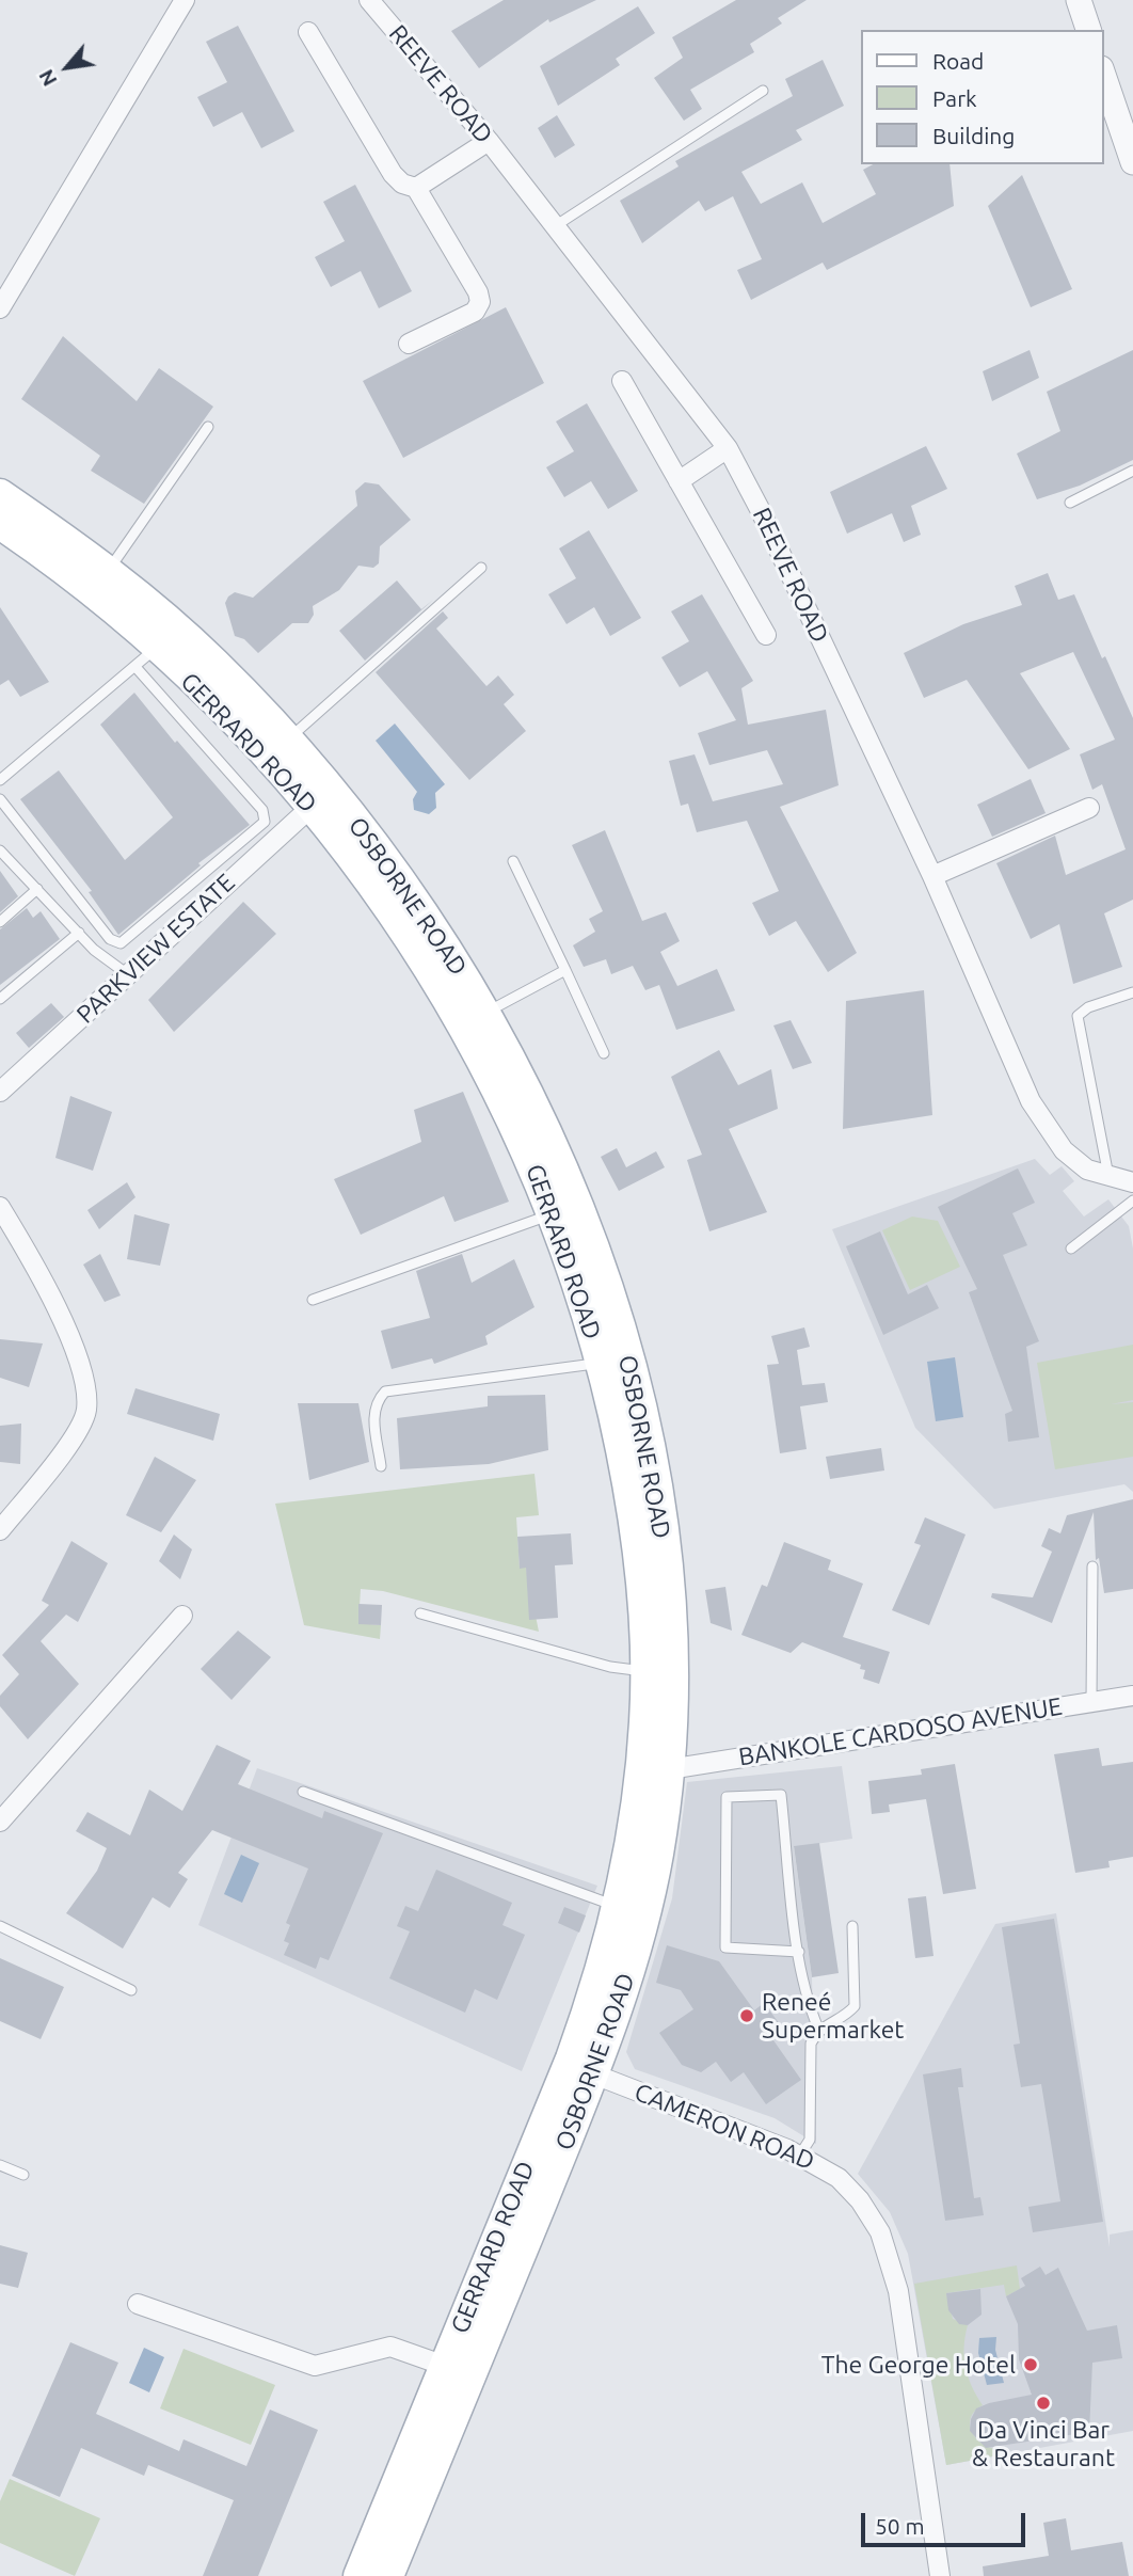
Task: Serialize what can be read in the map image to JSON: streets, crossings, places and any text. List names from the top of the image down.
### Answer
{
  "streets": {
    "main road": ["GERRARD ROAD", "OSBORNE ROAD"],
    "street": [
      "REEVE ROAD",
      "PARKVIEW ESTATE",
      "BANKOLE CARDOSO AVENUE",
      "CAMERON ROAD"
    ]
  },
  "crossings": [
    ["GERRARD ROAD", "PARKVIEW ESTATE"],
    ["OSBORNE ROAD", "BANKOLE CARDOSO AVENUE"],
    ["OSBORNE ROAD", "CAMERON ROAD"]
  ],
  "places": ["Reneé Supermarket", "The George Hotel", "Da Vinci Bar & Restaurant"],
  "legend": ["Road", "Park", "Building"],
  "scale_bar": "50 m",
  "north": "bottom left"
}
